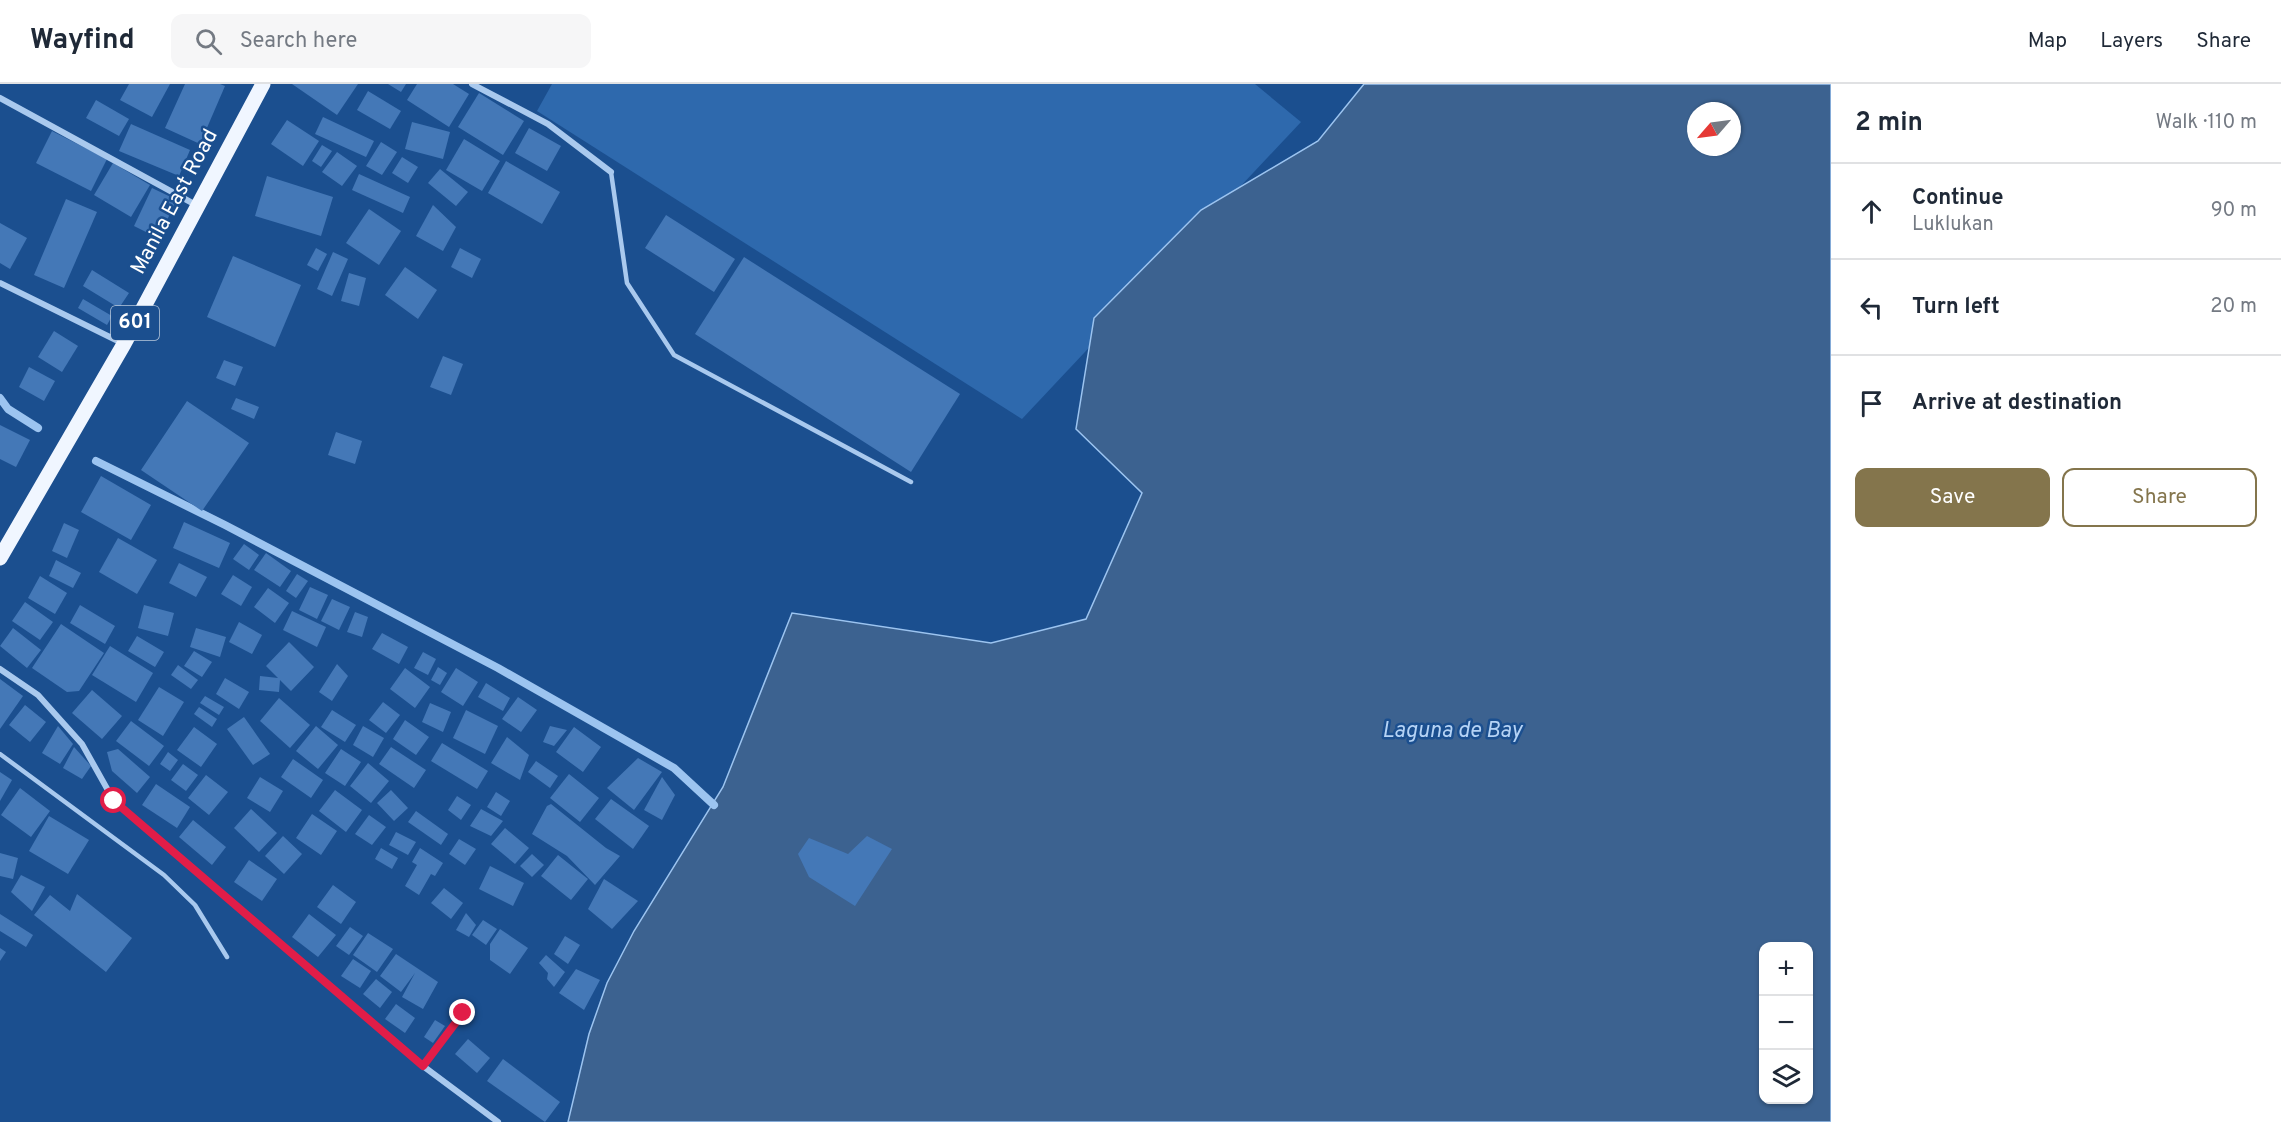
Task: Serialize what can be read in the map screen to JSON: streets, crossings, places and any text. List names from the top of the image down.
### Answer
{
  "streets": {
    "main road": ["Manila East Road", "601"]
  },
  "water": ["Laguna de Bay"],
  "north": "bottom left",
  "page": {
    "header": "Wayfind",
    "search": "Search here",
    "nav": ["Map", "Layers", "Share"],
    "heading": ["2 min", "Walk · 110 m"],
    "list": [
      ["Continue", "Luklukan", "90 m"],
      ["Turn left", "20 m"],
      "Arrive at destination"
    ],
    "buttons": ["Save", "Share"],
    "map_buttons": ["+", "−"]
  }
}
